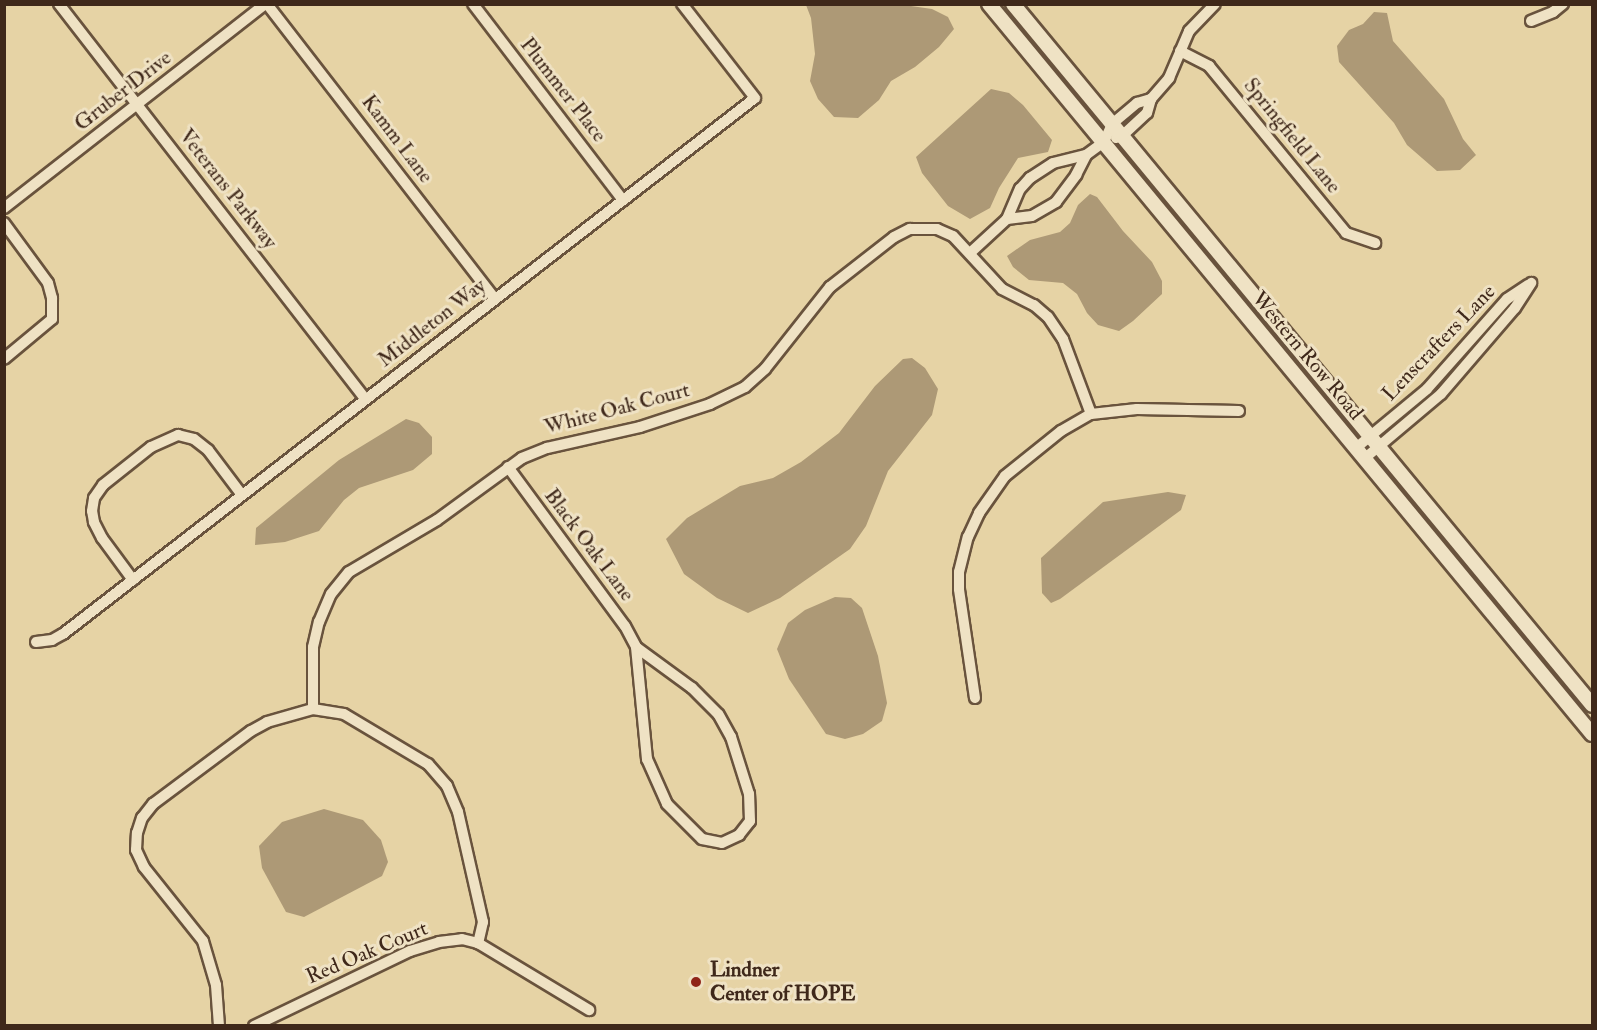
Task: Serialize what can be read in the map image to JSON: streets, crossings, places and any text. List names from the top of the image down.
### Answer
{
  "streets": {
    "street": [
      "Plummer Place",
      "Gruber Drive",
      "Springfield Lane",
      "Kamm Lane",
      "Veterans Parkway",
      "Middleton Way",
      "Lenscrafters Lane",
      "Western Row Road",
      "White Oak Court",
      "Black Oak Lane",
      "Red Oak Court"
    ]
  },
  "crossings": [
    ["Plummer Place", "Middleton Way"],
    ["Gruber Drive", "Kamm Lane"],
    ["Gruber Drive", "Veterans Parkway"],
    ["Kamm Lane", "Middleton Way"],
    ["Veterans Parkway", "Middleton Way"],
    ["Lenscrafters Lane", "Western Row Road"],
    ["White Oak Court", "Black Oak Lane"]
  ],
  "places": ["Lindner Center of HOPE"]
}
